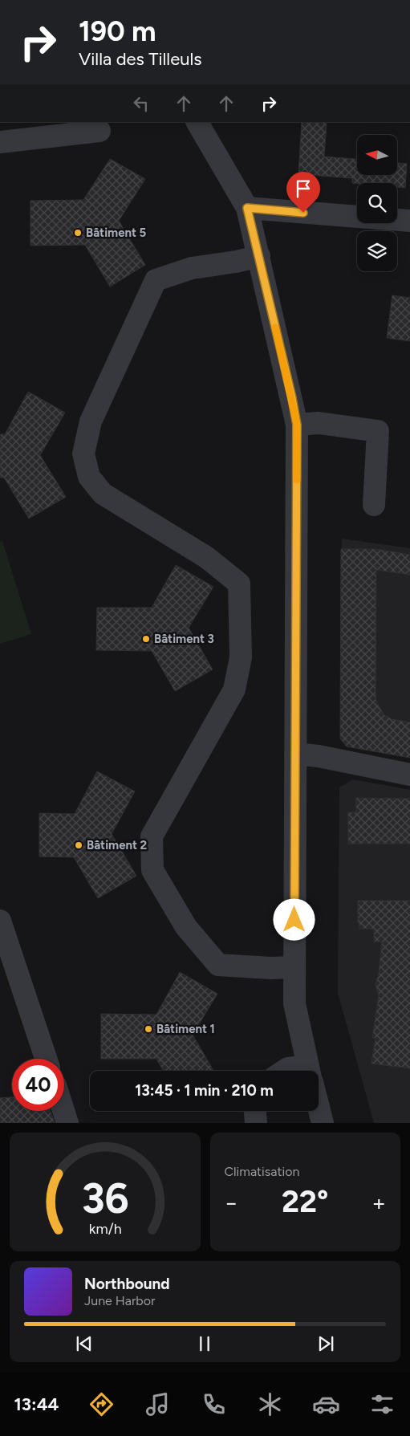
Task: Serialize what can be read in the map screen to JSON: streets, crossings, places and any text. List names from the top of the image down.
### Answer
{
  "places": [
    "Bâtiment 5",
    "Bâtiment 3",
    "Bâtiment 2",
    "Bâtiment 1"
  ],
  "north": "left",
  "page": {
    "turn": ["190 m", "Villa des Tilleuls"],
    "limit": "40",
    "trip": "13:45 · 1 min · 210 m",
    "tile": "Climatisation",
    "heat": ["−", "22°", "+"],
    "song": ["Northbound", "June Harbor"],
    "tabs": "13:44",
    "gauge": ["36", "km/h"]
  }
}
